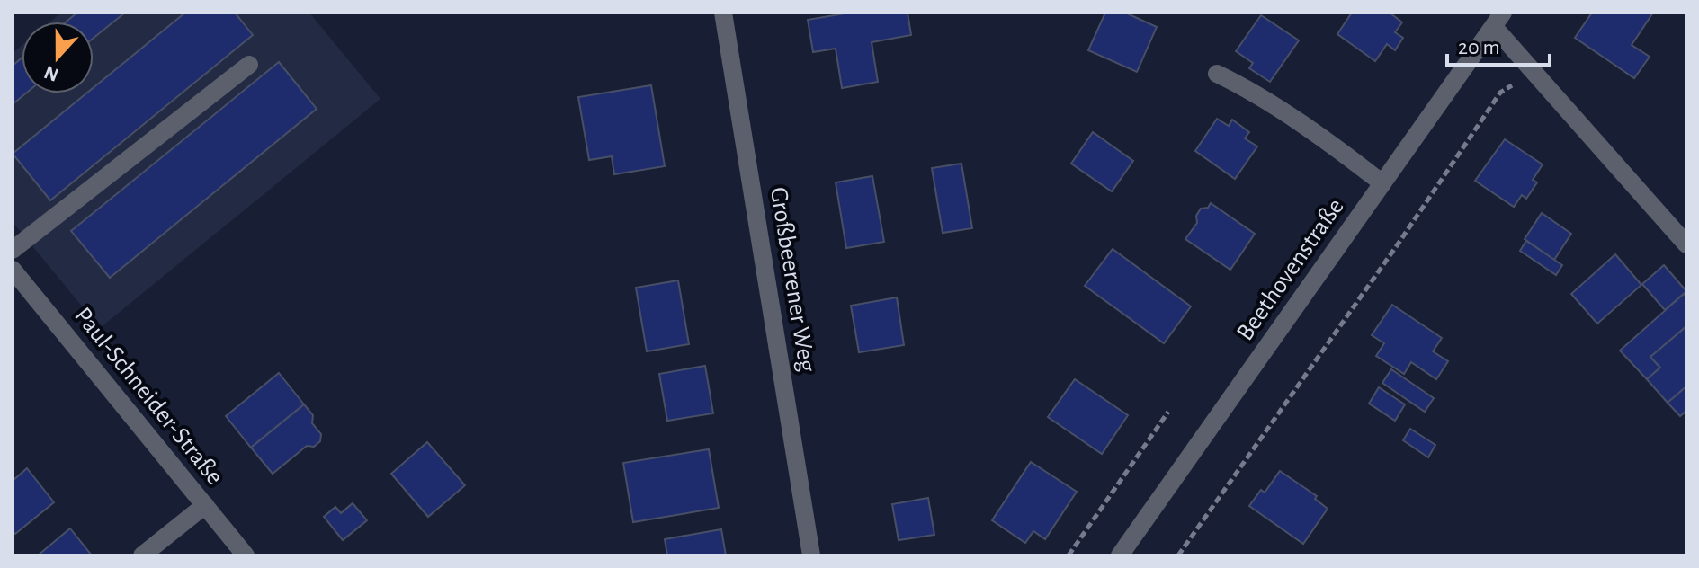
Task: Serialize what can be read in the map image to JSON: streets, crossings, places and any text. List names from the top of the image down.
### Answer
{
  "streets": {
    "street": ["Beethovenstraße", "Großbeerener Weg", "Paul-Schneider-Straße"]
  },
  "scale_bar": "20 m",
  "north": "bottom"
}
